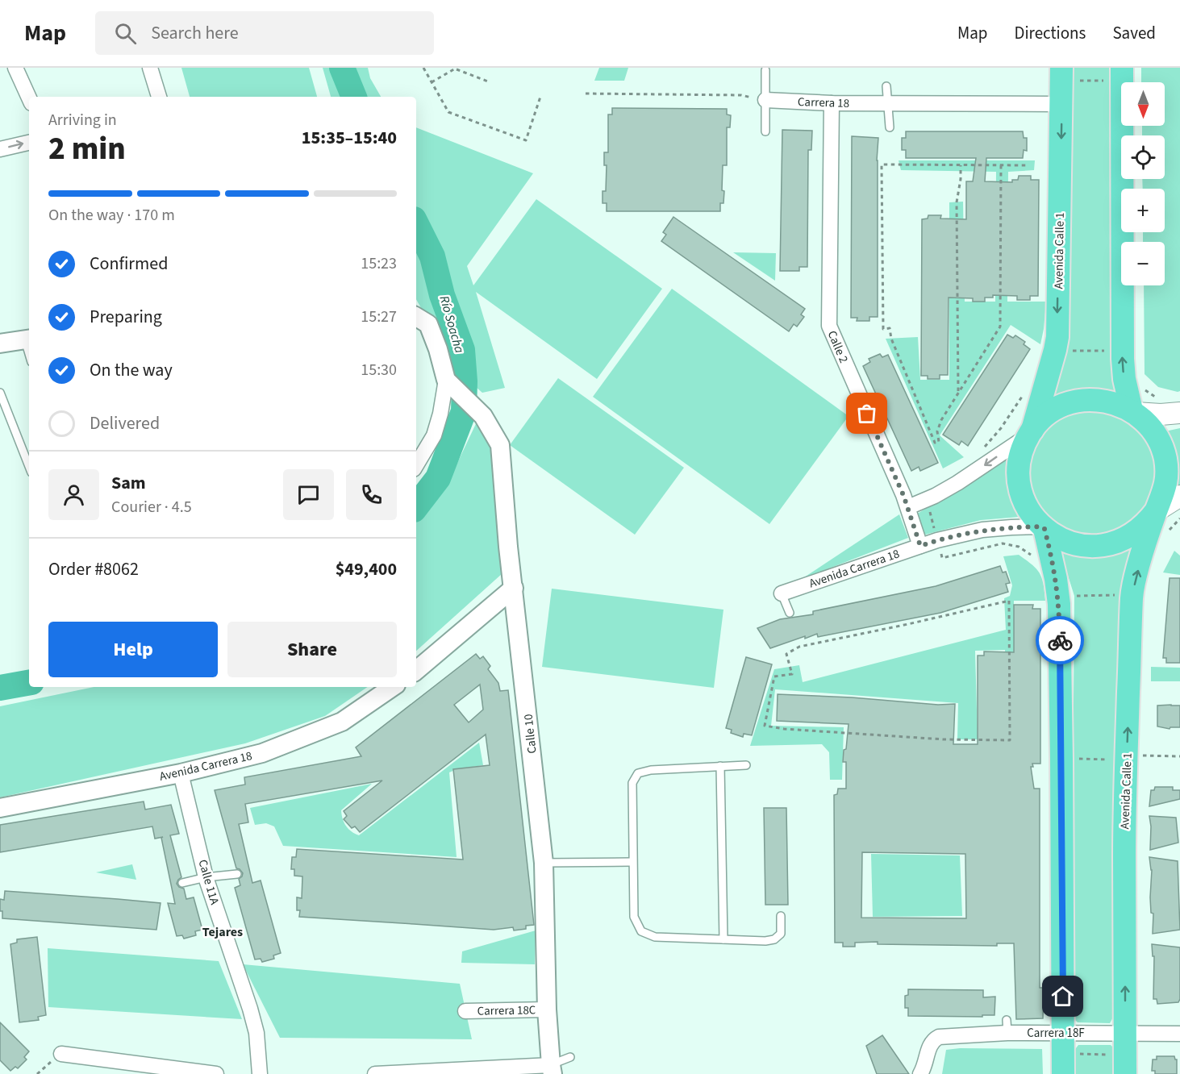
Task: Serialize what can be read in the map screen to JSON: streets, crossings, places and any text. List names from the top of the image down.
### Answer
{
  "streets": {
    "main road": ["Avenida Calle 1"],
    "street": [
      "Carrera 18",
      "Calle 2",
      "Avenida Carrera 18",
      "Calle 10",
      "Calle 11A",
      "Carrera 18C",
      "Carrera 18F"
    ]
  },
  "crossings": [
    ["Carrera 18", "Avenida Calle 1"],
    ["Carrera 18", "Calle 2"],
    ["Avenida Calle 1", "Avenida Carrera 18"],
    ["Avenida Calle 1", "Carrera 18F"],
    ["Calle 2", "Avenida Carrera 18"],
    ["Avenida Carrera 18", "Calle 11A"],
    ["Calle 10", "Carrera 18C"]
  ],
  "districts": ["Tejares"],
  "water": ["Río Soacha"],
  "north": "bottom",
  "page": {
    "header": "Map",
    "search": "Search here",
    "nav": ["Map", "Directions", "Saved"],
    "map_buttons": ["+", "−"],
    "heading": ["2 min", "Arriving in", "15:35–15:40"],
    "panel": [
      "Sam",
      "Courier · 4.5",
      "Order #8062",
      "$49,400"
    ],
    "bar": "On the way · 170 m",
    "list": [
      ["Confirmed", "15:23"],
      ["Preparing", "15:27"],
      ["On the way", "15:30"],
      "Delivered"
    ],
    "buttons": ["Help", "Share"]
  }
}
